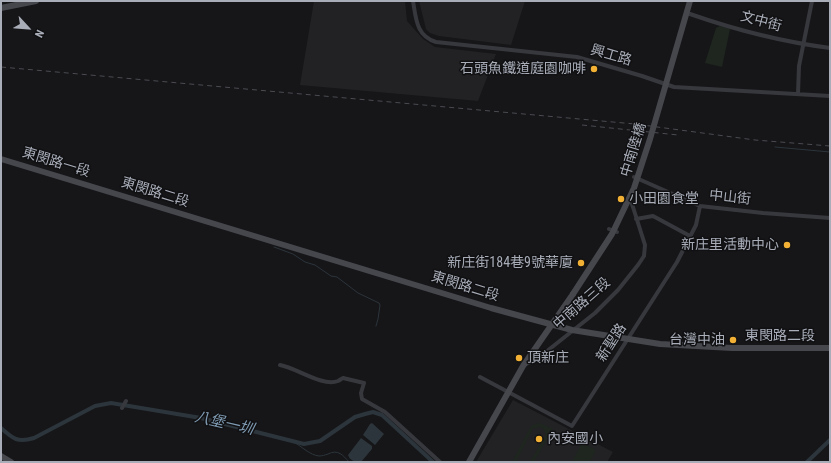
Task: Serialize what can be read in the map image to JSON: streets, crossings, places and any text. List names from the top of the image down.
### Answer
{
  "streets": {
    "main road": [
      "中南陸橋",
      "東閔路一段",
      "東閔路二段",
      "中南路三段"
    ],
    "street": [
      "文中街",
      "興工路",
      "中山街",
      "新聖路"
    ]
  },
  "crossings": [
    ["中南陸橋", "中南路三段"],
    ["東閔路一段", "東閔路二段"],
    ["東閔路二段", "中南路三段"],
    ["東閔路二段", "新聖路"],
    ["中山街", "新聖路"],
    ["中南路三段", "新聖路"]
  ],
  "water": ["八堡一圳"],
  "places": [
    "石頭魚鐵道庭園咖啡",
    "小田園食堂",
    "新庄里活動中心",
    "新庄街184巷9號華廈",
    "台灣中油",
    "頂新庄",
    "內安國小"
  ],
  "north": "bottom right"
}
